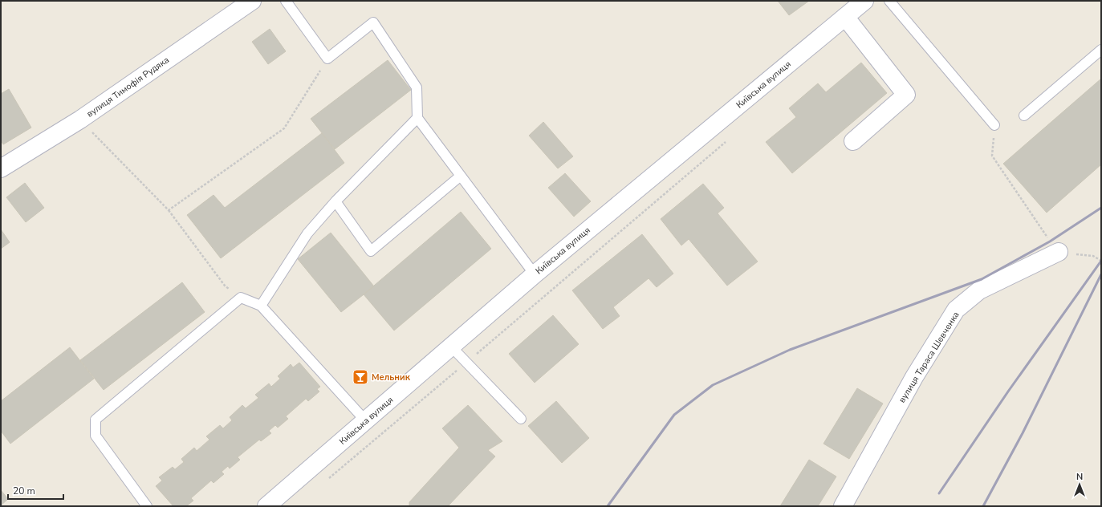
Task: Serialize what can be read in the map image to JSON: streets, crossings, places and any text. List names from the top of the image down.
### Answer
{
  "streets": {
    "street": ["Київська вулиця", "вулиця Тимофія Рудяка", "вулиця Тараса Шевченка"]
  },
  "places": {
    "bar": ["Мельник"]
  },
  "scale_bar": "20 m",
  "north": "top"
}
